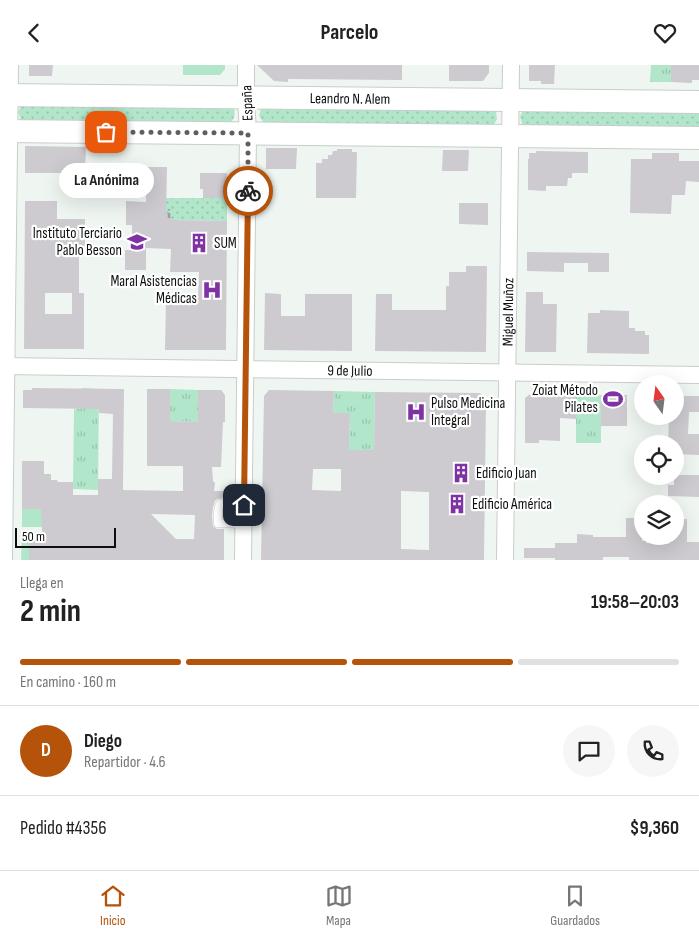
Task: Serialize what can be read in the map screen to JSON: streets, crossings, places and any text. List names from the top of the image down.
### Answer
{
  "streets": {
    "main road": ["Leandro N. Alem"],
    "street": ["España", "Miguel Muñoz", "9 de Julio"]
  },
  "crossings": [
    ["Leandro N. Alem", "España"],
    ["Leandro N. Alem", "Miguel Muñoz"],
    ["España", "9 de Julio"],
    ["Miguel Muñoz", "9 de Julio"]
  ],
  "places": {
    "other": ["La Anónima"],
    "school or university": ["Instituto Terciario Pablo Besson"],
    "building": ["SUM", "Edificio Juan", "Edificio América"],
    "hospital": ["Maral Asistencias Médicas", "Pulso Medicina Integral"],
    "sports": ["Zoiat Método Pilates"]
  },
  "scale_bar": "50 m",
  "north": "top",
  "page": {
    "header": "Parcelo",
    "bubble": "La Anónima",
    "scale": "50 m",
    "heading": ["2 min", "Llega en", "19:58–20:03"],
    "panel": [
      "Diego",
      "Repartidor · 4.6",
      "Pedido #4356",
      "$9,360"
    ],
    "bar": "En camino · 160 m",
    "round": "D",
    "tabs": ["Inicio", "Mapa", "Guardados"]
  }
}
